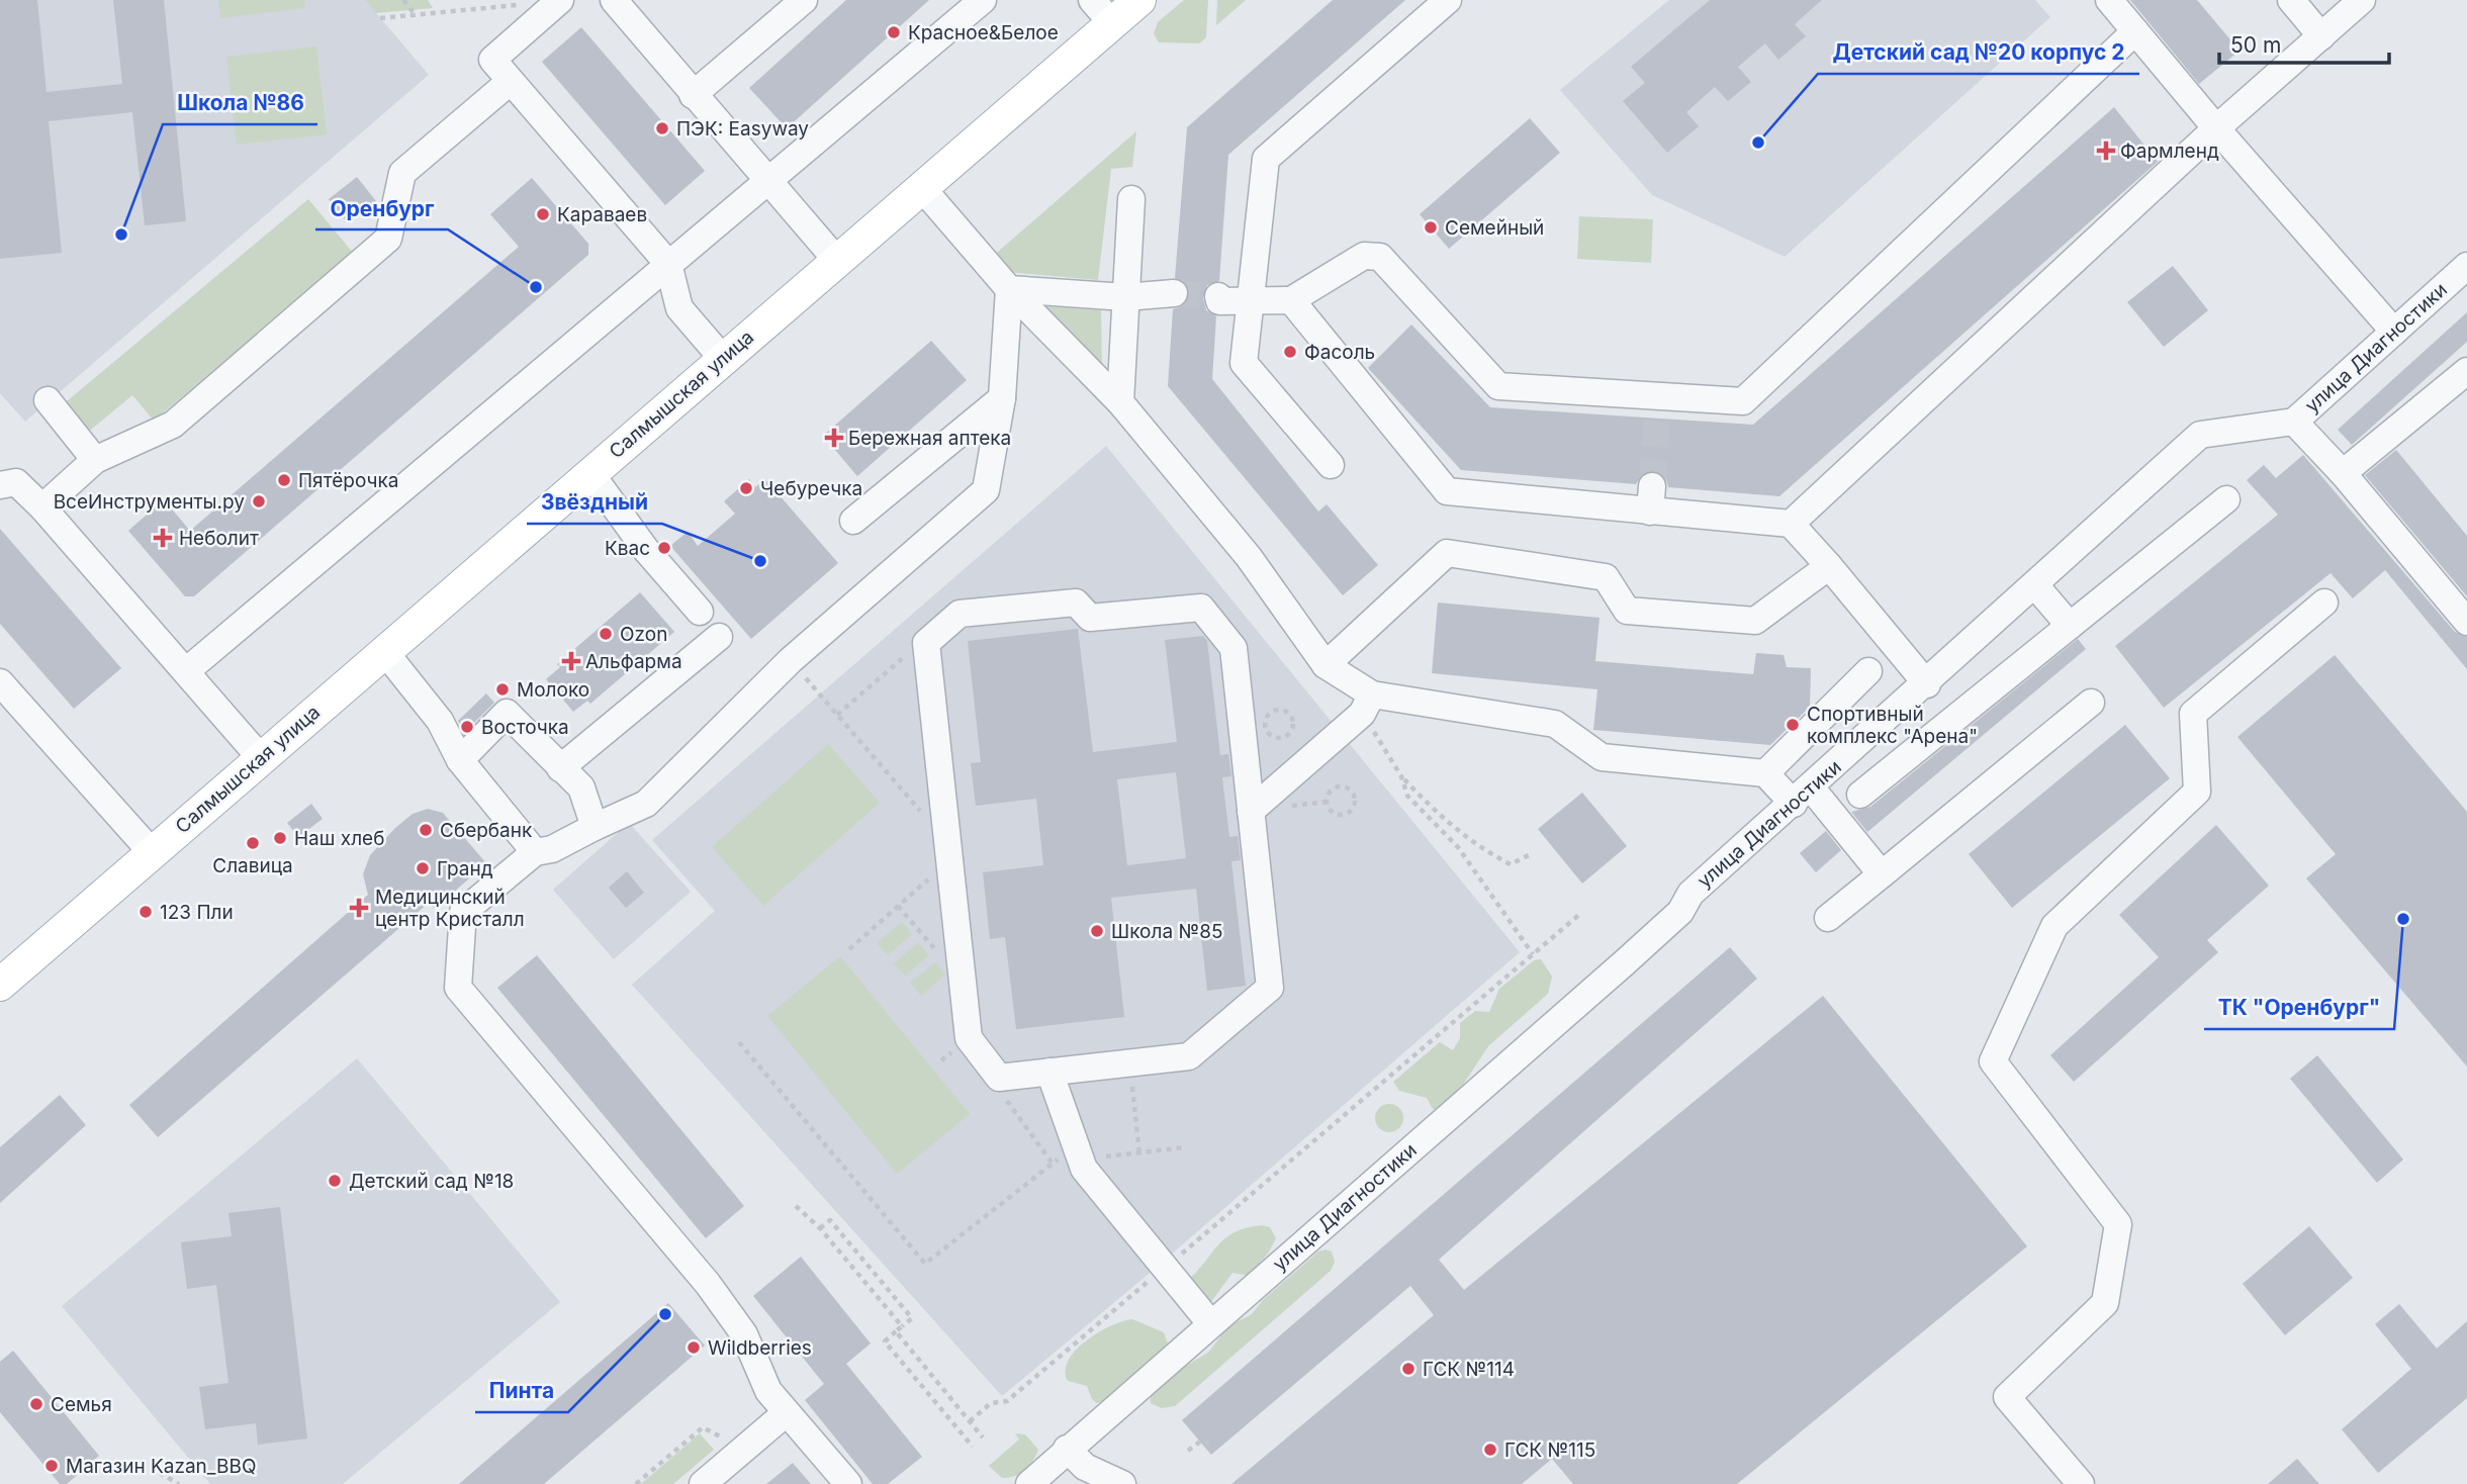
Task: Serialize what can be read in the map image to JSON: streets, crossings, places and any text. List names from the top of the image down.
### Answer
{
  "streets": {
    "main road": ["Салмышская улица"],
    "street": ["улица Диагностики"]
  },
  "places": {
    "other": [
      "Красное&Белое",
      "ПЭК: Easyway",
      "Детский сад №20 корпус 2",
      "Караваев",
      "Семейный",
      "Школа №86",
      "Оренбург",
      "Фасоль",
      "Пятёрочка",
      "Чебуречка",
      "ВсеИнструменты.ру",
      "Квас",
      "Звёздный",
      "Ozon",
      "Молоко",
      "Спортивный комплекс \"Арена\"",
      "Восточка",
      "Сбербанк",
      "Наш хлеб",
      "Славица",
      "Гранд",
      "123 Пли",
      "ТК \"Оренбург\"",
      "Школа №85",
      "Детский сад №18",
      "Пинта",
      "Wildberries",
      "ГСК №114",
      "Семья",
      "ГСК №115",
      "Магазин Kazan_BBQ"
    ],
    "health": [
      "Фармленд",
      "Бережная аптека",
      "Неболит",
      "Альфарма",
      "Медицинский центр Кристалл"
    ]
  },
  "scale_bar": "50 m"
}
